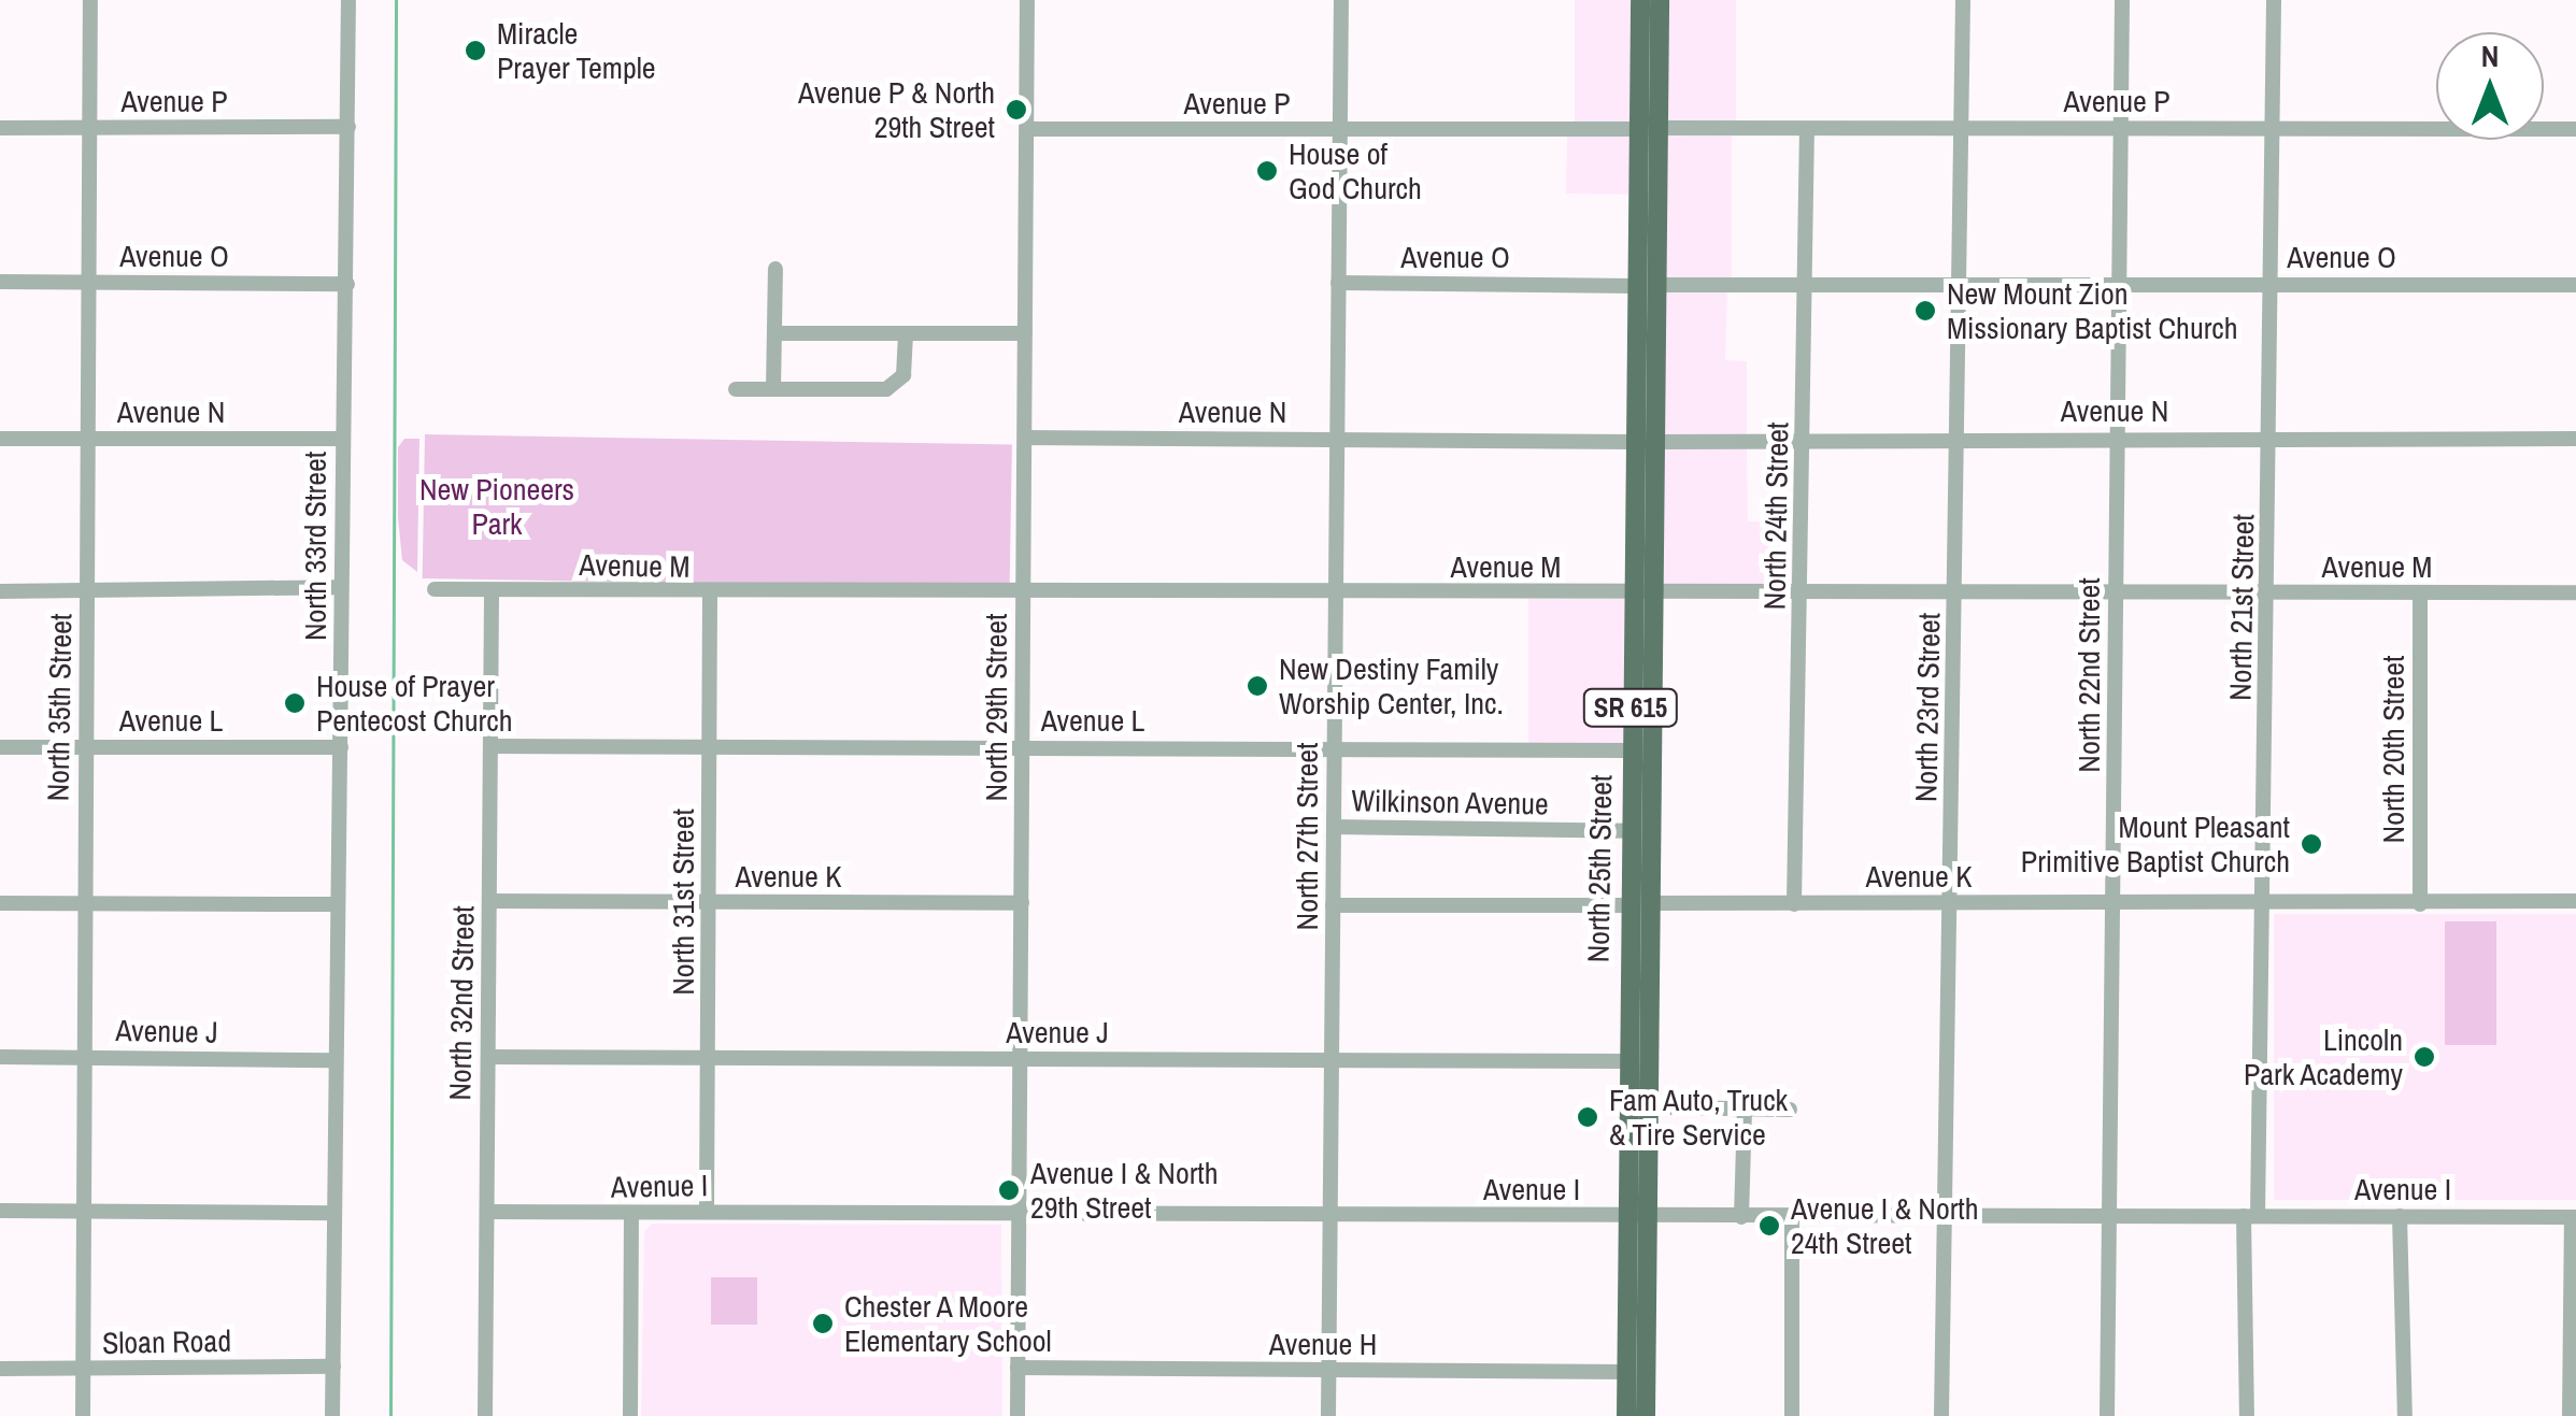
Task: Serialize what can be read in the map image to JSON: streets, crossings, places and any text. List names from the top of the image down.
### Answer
{
  "streets": {
    "main road": ["SR 615", "North 25th Street"],
    "street": [
      "Avenue P",
      "Avenue O",
      "Avenue N",
      "North 24th Street",
      "North 33rd Street",
      "Avenue M",
      "North 21st Street",
      "North 22nd Street",
      "North 35th Street",
      "North 29th Street",
      "North 23rd Street",
      "Avenue L",
      "North 20th Street",
      "Wilkinson Avenue",
      "North 27th Street",
      "Avenue K",
      "North 31st Street",
      "North 32nd Street",
      "Avenue J",
      "Avenue I",
      "Sloan Road",
      "Avenue H"
    ]
  },
  "crossings": [
    ["Avenue P", "North 24th Street"],
    ["Avenue P", "North 33rd Street"],
    ["Avenue P", "North 21st Street"],
    ["Avenue P", "North 22nd Street"],
    ["Avenue P", "North 35th Street"],
    ["Avenue P", "North 29th Street"],
    ["Avenue P", "North 23rd Street"],
    ["Avenue P", "North 27th Street"],
    ["Avenue P", "North 25th Street"],
    ["Avenue O", "North 24th Street"],
    ["Avenue O", "North 33rd Street"],
    ["Avenue O", "North 21st Street"],
    ["Avenue O", "North 22nd Street"],
    ["Avenue O", "North 35th Street"],
    ["Avenue O", "North 23rd Street"],
    ["Avenue O", "North 27th Street"],
    ["Avenue O", "North 25th Street"],
    ["Avenue N", "North 24th Street"],
    ["Avenue N", "North 33rd Street"],
    ["Avenue N", "North 21st Street"],
    ["Avenue N", "North 22nd Street"],
    ["Avenue N", "North 35th Street"],
    ["Avenue N", "North 29th Street"],
    ["Avenue N", "North 23rd Street"],
    ["Avenue N", "North 27th Street"],
    ["Avenue N", "North 25th Street"],
    ["North 24th Street", "Avenue M"],
    ["North 24th Street", "Avenue K"],
    ["North 33rd Street", "Avenue L"],
    ["North 33rd Street", "Avenue J"],
    ["North 33rd Street", "Sloan Road"],
    ["Avenue M", "North 21st Street"],
    ["Avenue M", "North 22nd Street"],
    ["Avenue M", "North 29th Street"],
    ["Avenue M", "North 23rd Street"],
    ["Avenue M", "North 20th Street"],
    ["Avenue M", "North 27th Street"],
    ["Avenue M", "North 25th Street"],
    ["Avenue M", "North 31st Street"],
    ["Avenue M", "North 32nd Street"],
    ["North 21st Street", "Avenue K"],
    ["North 21st Street", "Avenue I"],
    ["North 22nd Street", "Avenue K"],
    ["North 22nd Street", "Avenue I"],
    ["North 35th Street", "Avenue L"],
    ["North 35th Street", "Avenue J"],
    ["North 35th Street", "Sloan Road"],
    ["North 29th Street", "Avenue L"],
    ["North 29th Street", "Avenue K"],
    ["North 29th Street", "Avenue J"],
    ["North 29th Street", "Avenue I"],
    ["North 29th Street", "Avenue H"],
    ["North 23rd Street", "Avenue K"],
    ["North 23rd Street", "Avenue I"],
    ["Avenue L", "North 27th Street"],
    ["Avenue L", "North 25th Street"],
    ["Avenue L", "North 31st Street"],
    ["Avenue L", "North 32nd Street"],
    ["North 20th Street", "Avenue K"],
    ["Wilkinson Avenue", "North 27th Street"],
    ["Wilkinson Avenue", "North 25th Street"],
    ["North 27th Street", "Avenue K"],
    ["North 27th Street", "Avenue J"],
    ["North 27th Street", "Avenue I"],
    ["North 27th Street", "Avenue H"],
    ["North 25th Street", "Avenue K"],
    ["North 25th Street", "Avenue J"],
    ["North 25th Street", "Avenue I"],
    ["North 25th Street", "Avenue H"],
    ["Avenue K", "North 31st Street"],
    ["Avenue K", "North 32nd Street"],
    ["North 31st Street", "Avenue J"],
    ["North 31st Street", "Avenue I"],
    ["North 32nd Street", "Avenue J"],
    ["North 32nd Street", "Avenue I"]
  ],
  "parks": ["New Pioneers Park"],
  "places": [
    "Miracle Prayer Temple",
    "Avenue P & North 29th Street",
    "House of God Church",
    "New Mount Zion Missionary Baptist Church",
    "New Destiny Family Worship Center, Inc.",
    "House of Prayer Pentecost Church",
    "Mount Pleasant Primitive Baptist Church",
    "Lincoln Park Academy",
    "Fam Auto, Truck & Tire Service",
    "Avenue I & North 29th Street",
    "Avenue I & North 24th Street",
    "Chester A Moore Elementary School"
  ],
  "north": "top"
}
